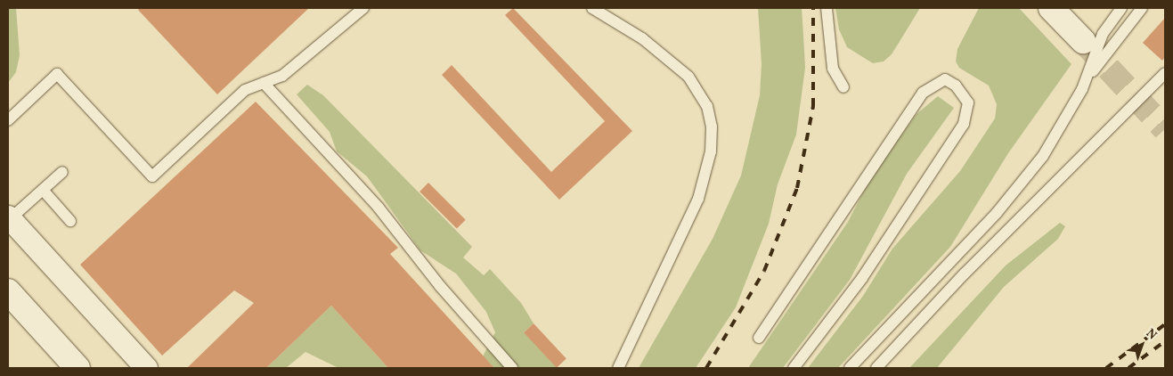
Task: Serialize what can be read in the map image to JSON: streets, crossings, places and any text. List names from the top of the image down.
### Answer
{
  "north": "top right"
}
